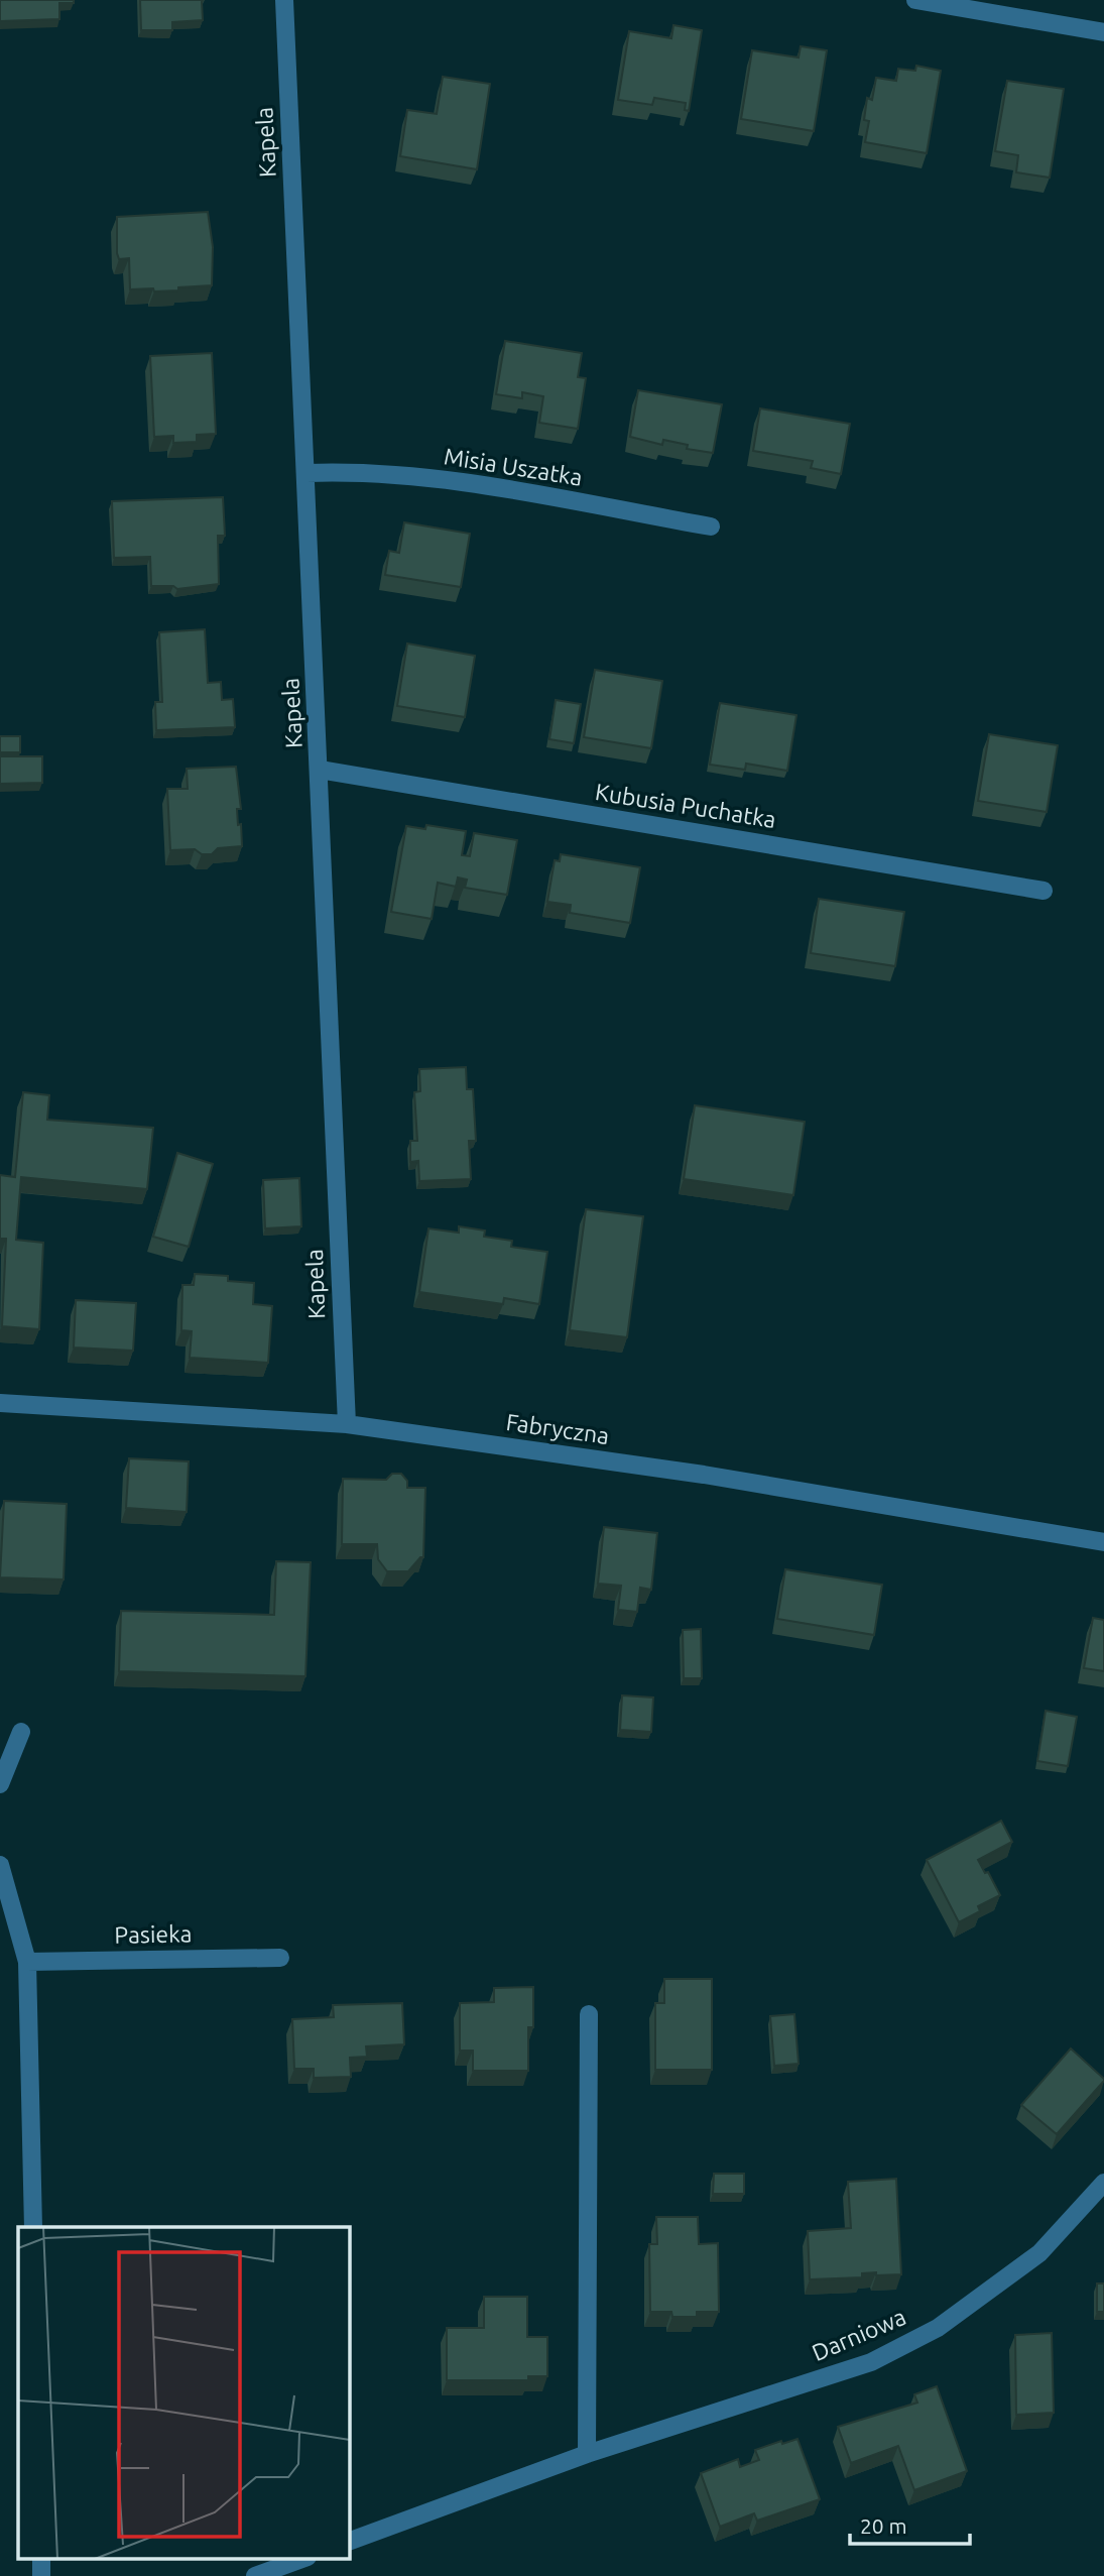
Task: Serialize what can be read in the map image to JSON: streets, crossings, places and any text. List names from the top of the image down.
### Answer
{
  "streets": {
    "street": [
      "Kapela",
      "Misia Uszatka",
      "Kubusia Puchatka",
      "Fabryczna",
      "Pasieka",
      "Darniowa"
    ]
  },
  "crossings": [
    ["Kapela", "Misia Uszatka"],
    ["Kapela", "Kubusia Puchatka"],
    ["Kapela", "Fabryczna"]
  ],
  "scale_bar": "20 m"
}
